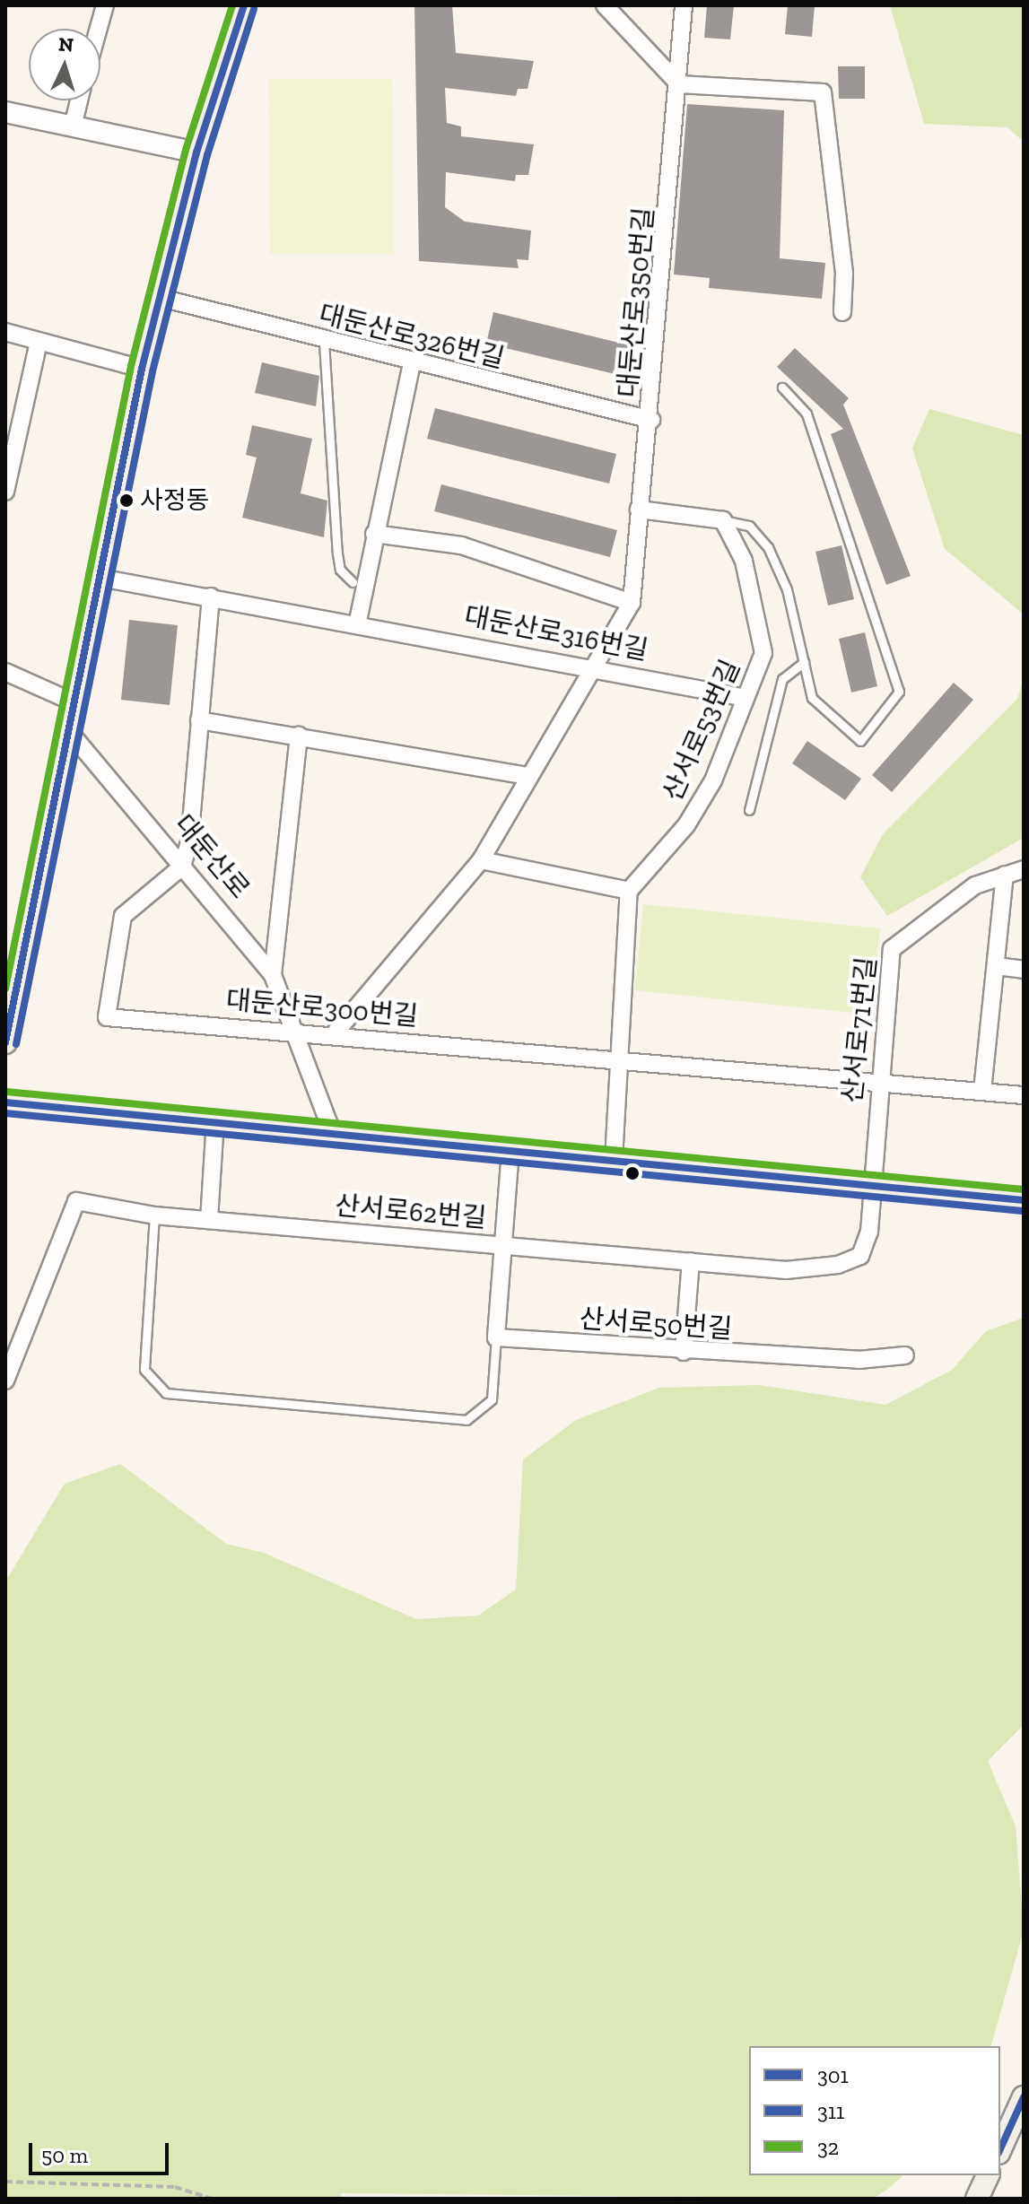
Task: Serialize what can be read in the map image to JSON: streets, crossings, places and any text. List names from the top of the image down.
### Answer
{
  "streets": {
    "street": [
      "대둔산로350번길",
      "대둔산로326번길",
      "대둔산로316번길",
      "산서로53번길",
      "대둔산로",
      "대둔산로300번길",
      "산서로71번길",
      "산서로62번길",
      "산서로50번길"
    ]
  },
  "crossings": [
    ["대둔산로350번길", "대둔산로326번길"],
    ["대둔산로350번길", "대둔산로316번길"],
    ["대둔산로350번길", "대둔산로300번길"],
    ["대둔산로316번길", "산서로53번길"],
    ["대둔산로", "대둔산로300번길"],
    ["대둔산로300번길", "산서로71번길"],
    ["산서로71번길", "산서로62번길"]
  ],
  "places": ["사정동"],
  "lines": ["transit line 301", "transit line 32", "transit line 311"],
  "legend": ["301", "311", "32"],
  "scale_bar": "50 m",
  "north": "top"
}
